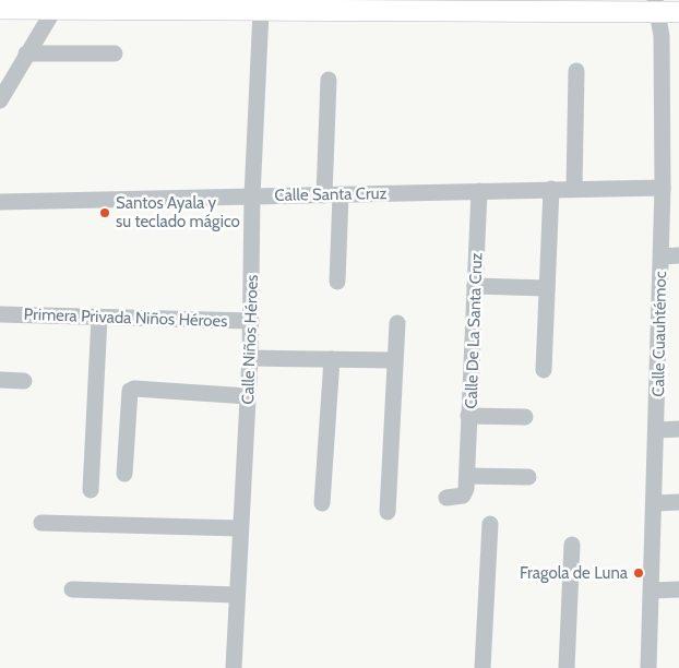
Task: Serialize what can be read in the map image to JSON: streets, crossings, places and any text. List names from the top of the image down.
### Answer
{
  "streets": {
    "street": [
      "Calle Santa Cruz",
      "Primera Privada Niños Héroes",
      "Calle De La Santa Cruz",
      "Calle Cuauhtémoc",
      "Calle Niños Héroes"
    ]
  },
  "crossings": [
    ["Calle Santa Cruz", "Calle De La Santa Cruz"],
    ["Calle Santa Cruz", "Calle Cuauhtémoc"],
    ["Calle Santa Cruz", "Calle Niños Héroes"],
    ["Primera Privada Niños Héroes", "Calle Niños Héroes"]
  ],
  "places": ["Santos Ayala y su teclado mágico", "Fragola de Luna"]
}
